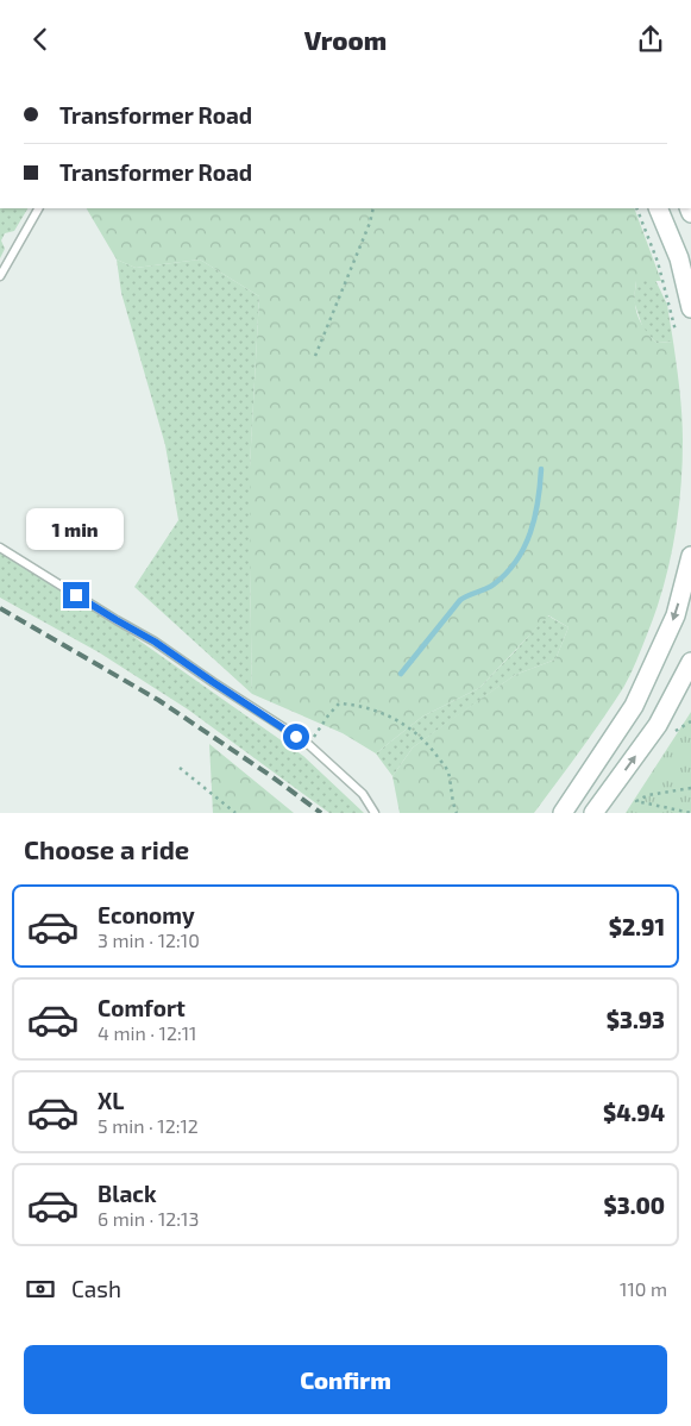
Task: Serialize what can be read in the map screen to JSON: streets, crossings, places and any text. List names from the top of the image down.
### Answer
{
  "page": {
    "header": "Vroom",
    "banner": ["Transformer Road", "Transformer Road"],
    "bubble": "1 min",
    "heading": "Choose a ride",
    "list": [
      {
        "name": "Economy",
        "note": "3 min · 12:10",
        "value": "$2.91"
      },
      {
        "name": "Comfort",
        "note": "4 min · 12:11",
        "value": "$3.93"
      },
      {
        "name": "XL",
        "note": "5 min · 12:12",
        "value": "$4.94"
      },
      {
        "name": "Black",
        "note": "6 min · 12:13",
        "value": "$3.00"
      }
    ],
    "pay": ["Cash", "110 m"],
    "buttons": "Confirm"
  }
}
